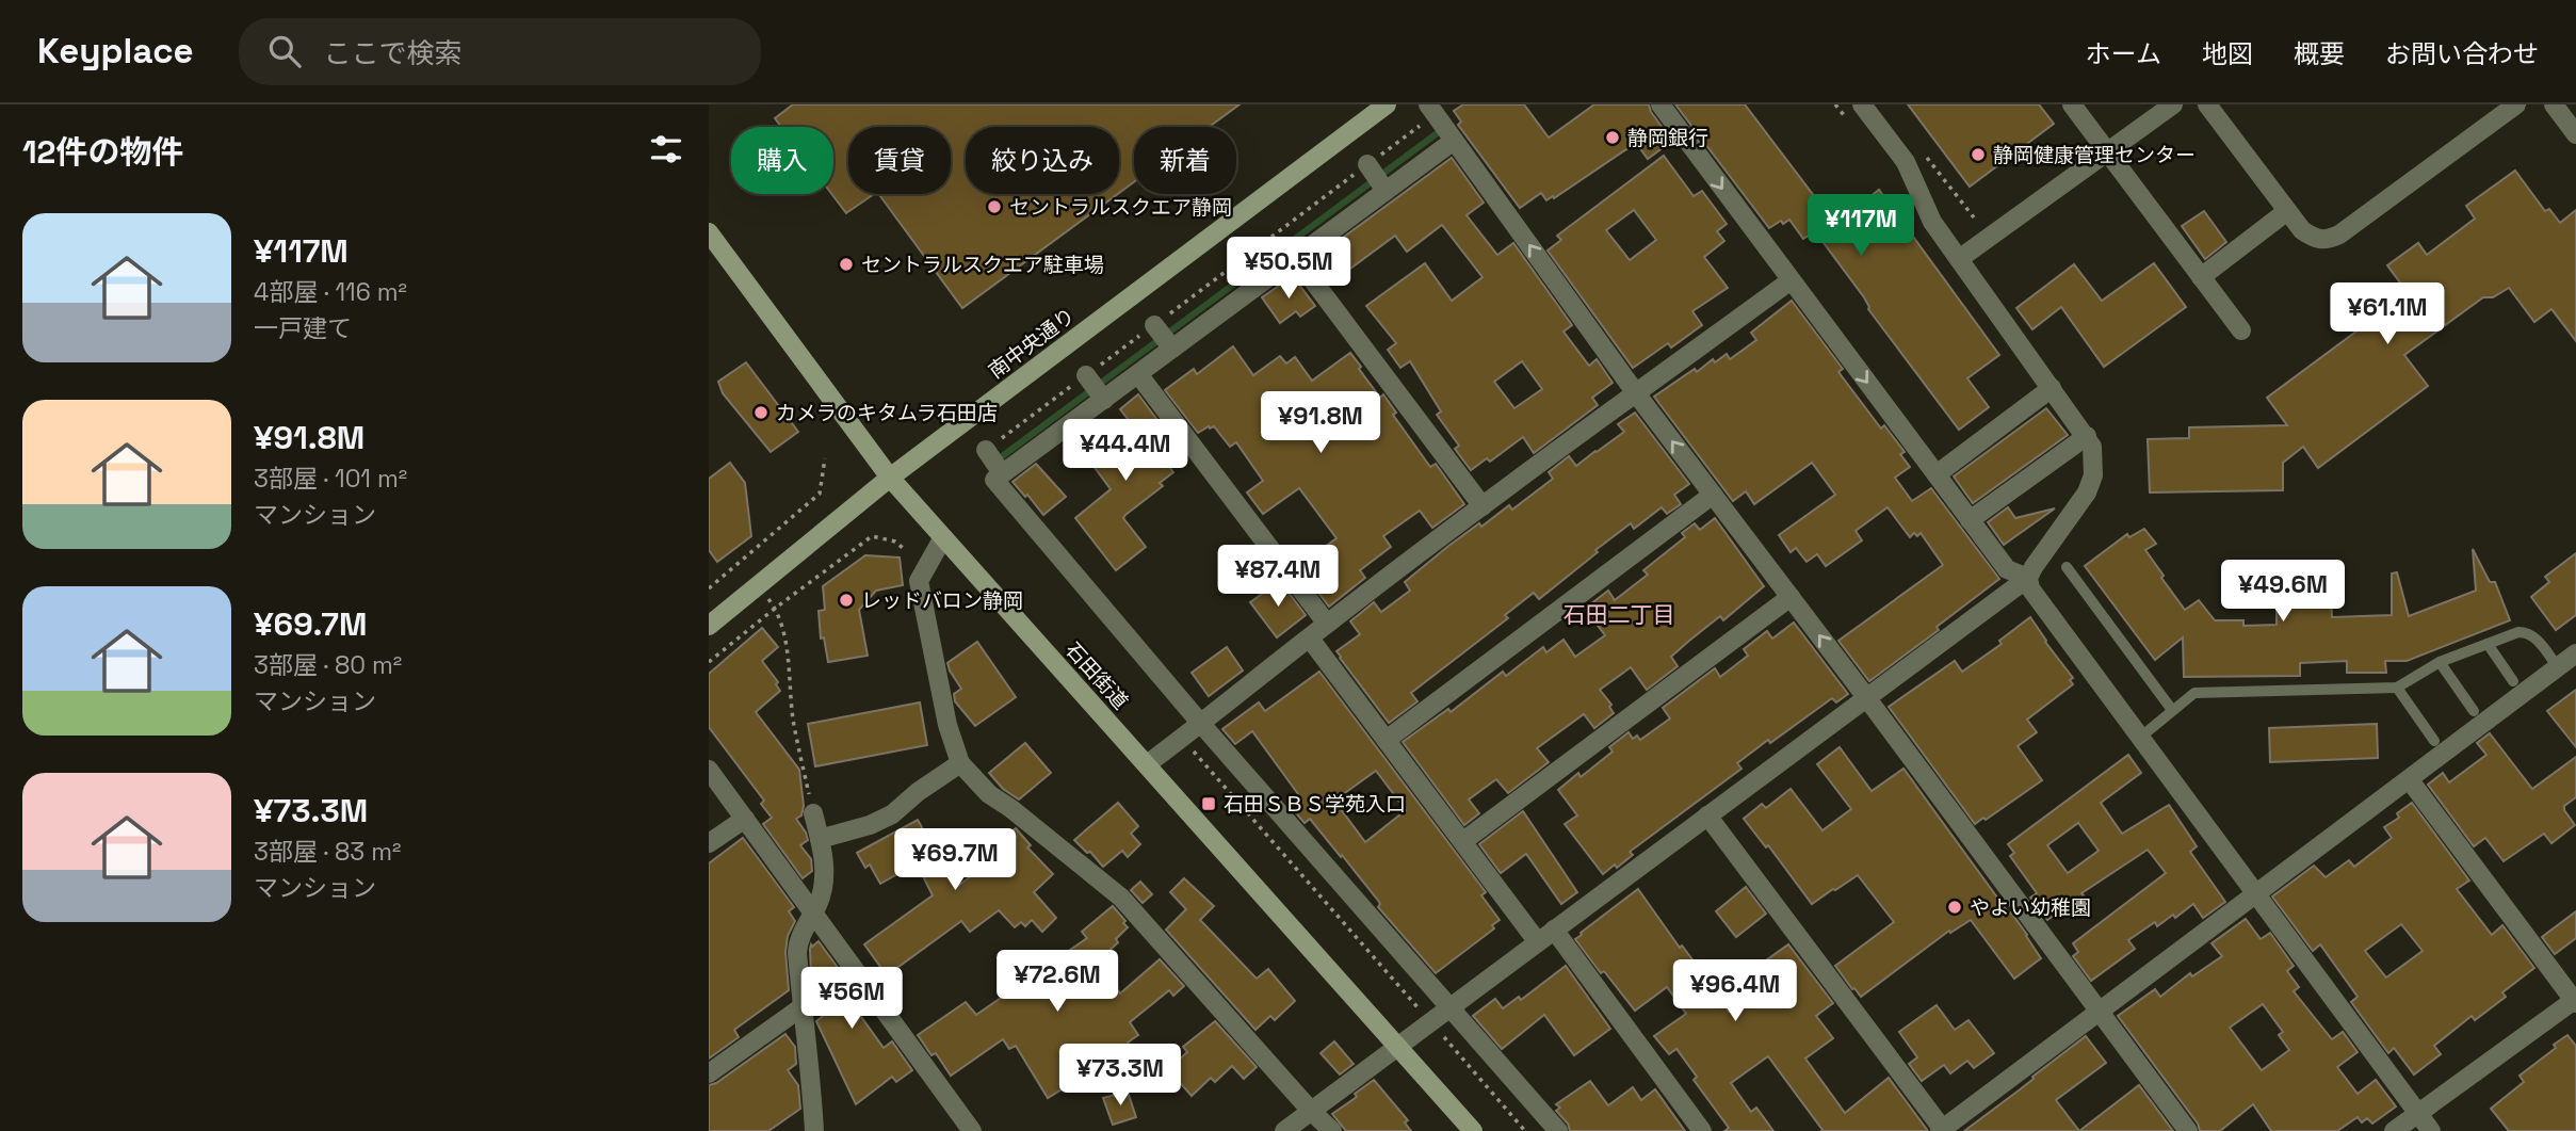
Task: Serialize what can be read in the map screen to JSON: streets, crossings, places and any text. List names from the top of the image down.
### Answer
{
  "streets": {
    "street": ["南中央通り", "石田街道"]
  },
  "crossings": [
    ["南中央通り", "石田街道"]
  ],
  "districts": ["石田二丁目"],
  "places": {
    "other": [
      "静岡銀行",
      "静岡健康管理センター",
      "セントラルスクエア静岡",
      "セントラルスクエア駐車場",
      "カメラのキタムラ石田店",
      "レッドバロン静岡",
      "やよい幼稚園"
    ],
    "transit": ["石田ＳＢＳ学苑入口"]
  },
  "page": {
    "header": "Keyplace",
    "search": "ここで検索",
    "nav": [
      "ホーム",
      "地図",
      "概要",
      "お問い合わせ"
    ],
    "heading": "12件の物件",
    "chip": [
      "購入",
      "賃貸",
      "絞り込み",
      "新着"
    ],
    "list": [
      {
        "name": "¥117M",
        "note": "4部屋 · 116 m² · 一戸建て"
      },
      {
        "name": "¥91.8M",
        "note": "3部屋 · 101 m² · マンション"
      },
      {
        "name": "¥69.7M",
        "note": "3部屋 · 80 m² · マンション"
      },
      {
        "name": "¥73.3M",
        "note": "3部屋 · 83 m² · マンション"
      }
    ],
    "price": [
      "¥117M",
      "¥50.5M",
      "¥61.1M",
      "¥91.8M",
      "¥44.4M",
      "¥87.4M",
      "¥49.6M",
      "¥69.7M",
      "¥72.6M",
      "¥96.4M",
      "¥56M",
      "¥73.3M"
    ]
  }
}
